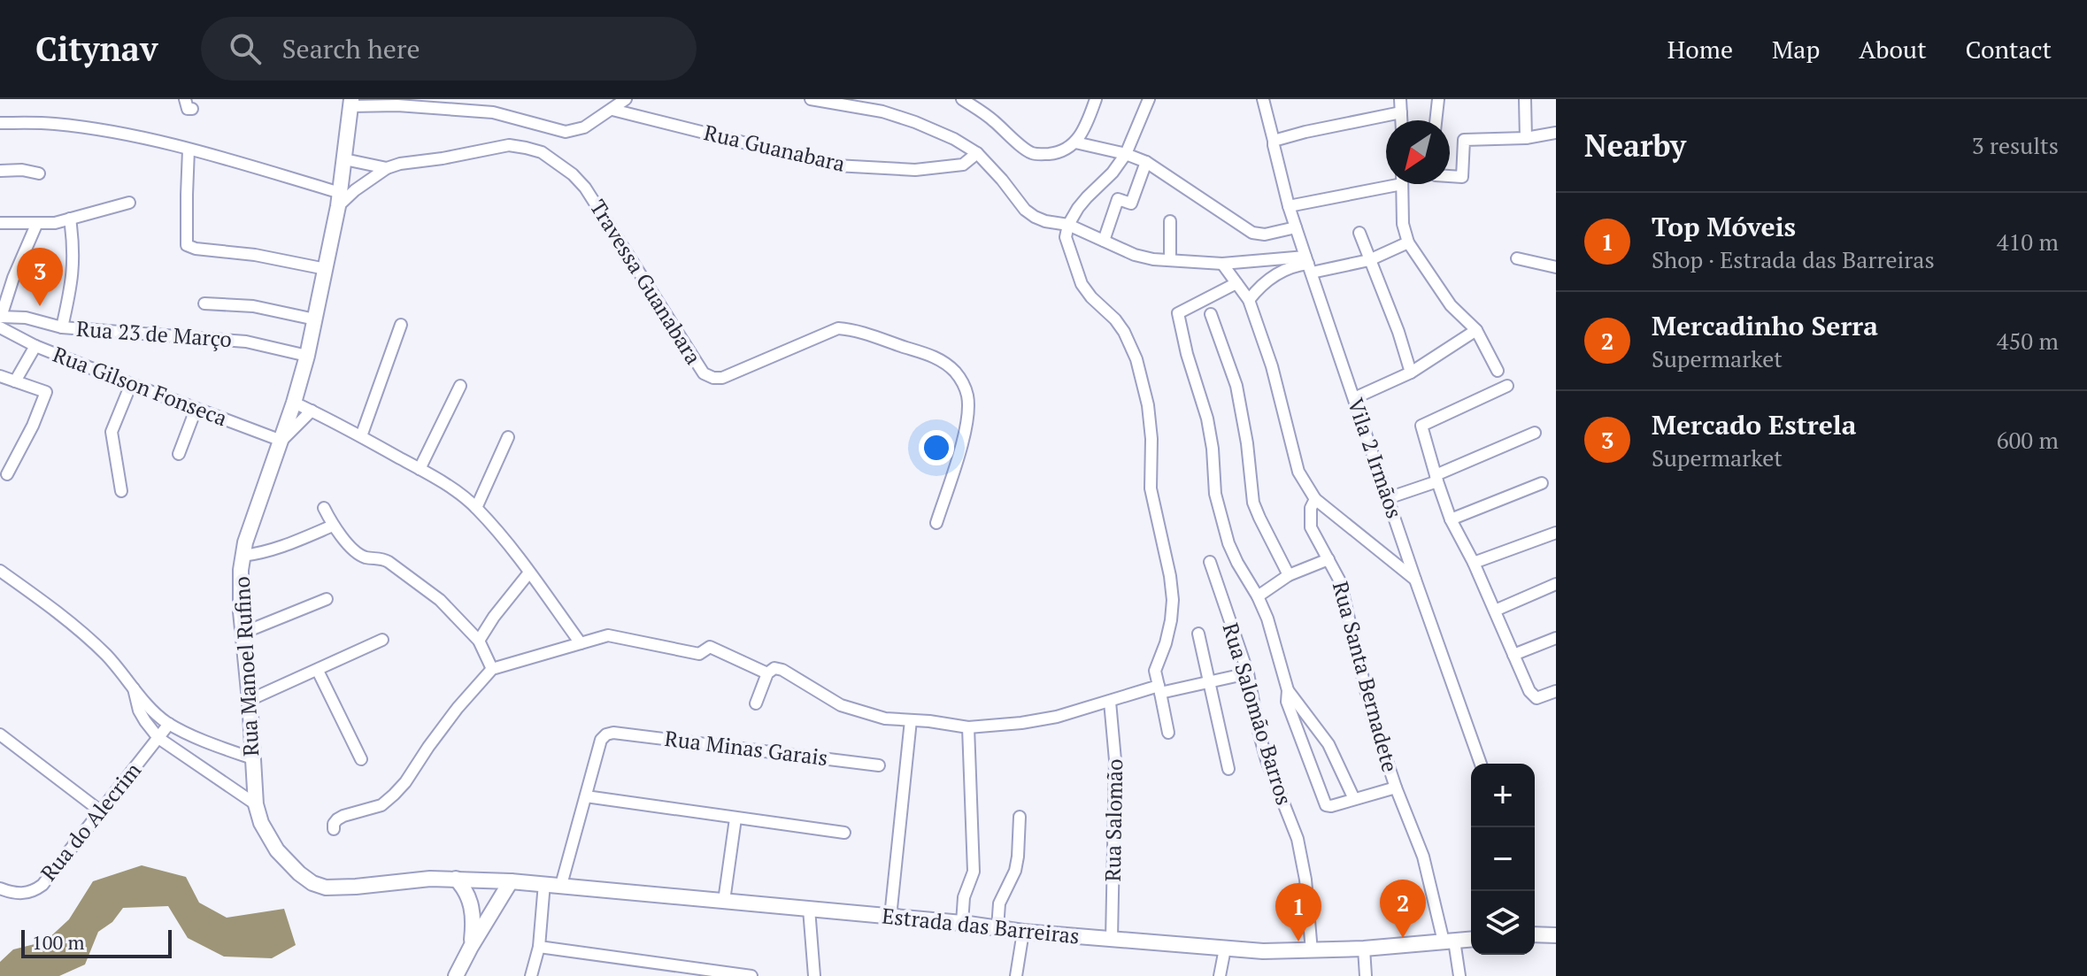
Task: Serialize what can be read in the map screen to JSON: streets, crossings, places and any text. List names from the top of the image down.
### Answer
{
  "streets": {
    "main road": ["Rua Manoel Rufino", "Estrada das Barreiras"],
    "street": [
      "Rua Guanabara",
      "Travessa Guanabara",
      "Rua 23 de Março",
      "Rua Gilson Fonseca",
      "Vila 2 Irmãos",
      "Rua Santa Bernadete",
      "Rua Salomão Barros",
      "Rua Minas Garais",
      "Rua Salomão",
      "Rua do Alecrim"
    ]
  },
  "crossings": [
    ["Travessa Guanabara", "Rua Manoel Rufino"],
    ["Rua 23 de Março", "Rua Manoel Rufino"],
    ["Rua Gilson Fonseca", "Rua Manoel Rufino"],
    ["Rua Manoel Rufino", "Estrada das Barreiras"],
    ["Rua Santa Bernadete", "Estrada das Barreiras"],
    ["Rua Salomão Barros", "Estrada das Barreiras"],
    ["Rua Salomão", "Estrada das Barreiras"]
  ],
  "scale_bar": "100 m",
  "north": "bottom left",
  "page": {
    "header": "Citynav",
    "search": "Search here",
    "nav": [
      "Home",
      "Map",
      "About",
      "Contact"
    ],
    "heading": ["Nearby", "3 results"],
    "list": [
      {
        "mark": "1",
        "name": "Top Móveis",
        "note": "Shop · Estrada das Barreiras",
        "value": "410 m"
      },
      {
        "mark": "2",
        "name": "Mercadinho Serra",
        "note": "Supermarket",
        "value": "450 m"
      },
      {
        "mark": "3",
        "name": "Mercado Estrela",
        "note": "Supermarket",
        "value": "600 m"
      }
    ],
    "pins": ["3", "2", "1"],
    "map_buttons": ["+", "−"],
    "scale": "100 m"
  }
}
